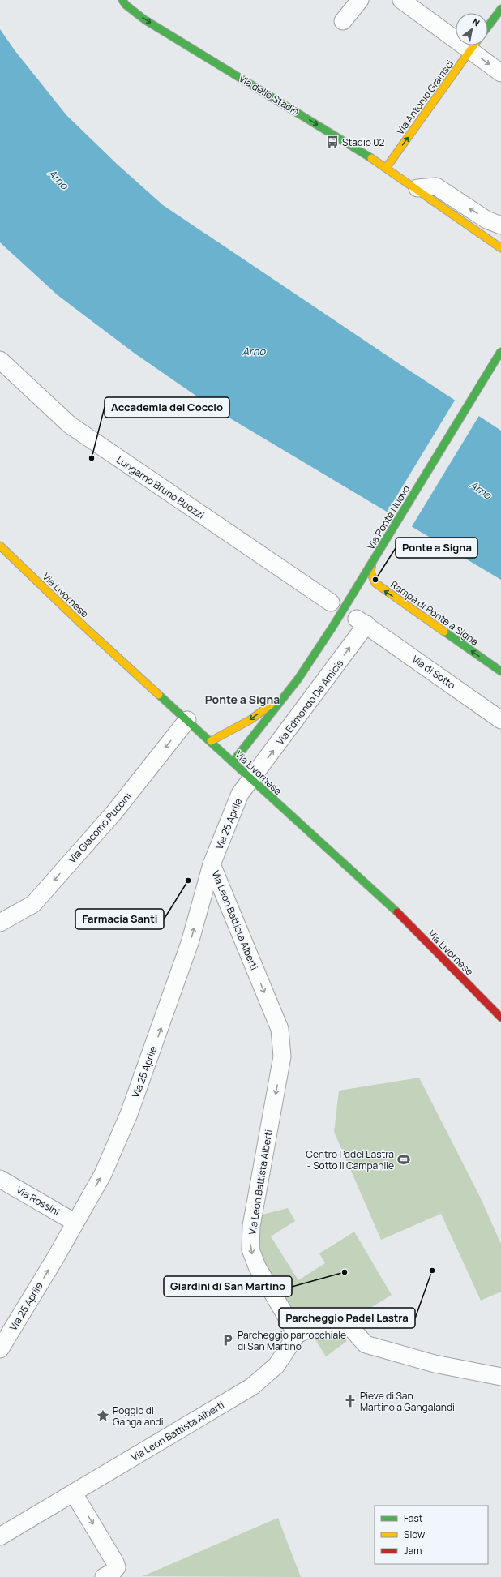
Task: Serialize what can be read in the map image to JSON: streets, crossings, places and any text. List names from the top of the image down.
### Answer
{
  "streets": {
    "main road": [
      "Via dello Stadio",
      "Via Antonio Gramsci",
      "Via Ponte Nuovo",
      "Via Livornese",
      "Rampa di Ponte a Signa"
    ],
    "street": [
      "Lungarno Bruno Buozzi",
      "Via di Sotto",
      "Via Edmondo De Amicis",
      "Via 25 Aprile",
      "Via Giacomo Puccini",
      "Via Leon Battista Alberti",
      "Via Rossini"
    ]
  },
  "crossings": [
    ["Via dello Stadio", "Via Antonio Gramsci"],
    ["Via Ponte Nuovo", "Via Livornese"],
    ["Via Ponte Nuovo", "Rampa di Ponte a Signa"],
    ["Via Livornese", "Via Edmondo De Amicis"],
    ["Via Livornese", "Via 25 Aprile"],
    ["Via Livornese", "Via Giacomo Puccini"],
    ["Via di Sotto", "Via Edmondo De Amicis"],
    ["Via Edmondo De Amicis", "Via 25 Aprile"],
    ["Via 25 Aprile", "Via Leon Battista Alberti"],
    ["Via 25 Aprile", "Via Rossini"]
  ],
  "one_way": [
    "Via dello Stadio",
    "Via Antonio Gramsci",
    "Rampa di Ponte a Signa",
    "Via Edmondo De Amicis",
    "Via 25 Aprile",
    "Via Giacomo Puccini",
    "Via Leon Battista Alberti"
  ],
  "districts": ["Ponte a Signa"],
  "water": ["Arno"],
  "places": {
    "bus stop": ["Stadio 02"],
    "other": [
      "Accademia del Coccio",
      "Ponte a Signa",
      "Farmacia Santi",
      "Parcheggio Padel Lastra",
      "Giardini di San Martino"
    ],
    "sports": ["Centro Padel Lastra - Sotto il Campanile"],
    "parking": ["Parcheggio parrocchiale di San Martino"],
    "church": ["Pieve di San Martino a Gangalandi"],
    "place": ["Poggio di Gangalandi"]
  },
  "legend": ["Fast", "Slow", "Jam"],
  "north": "top right"
}
